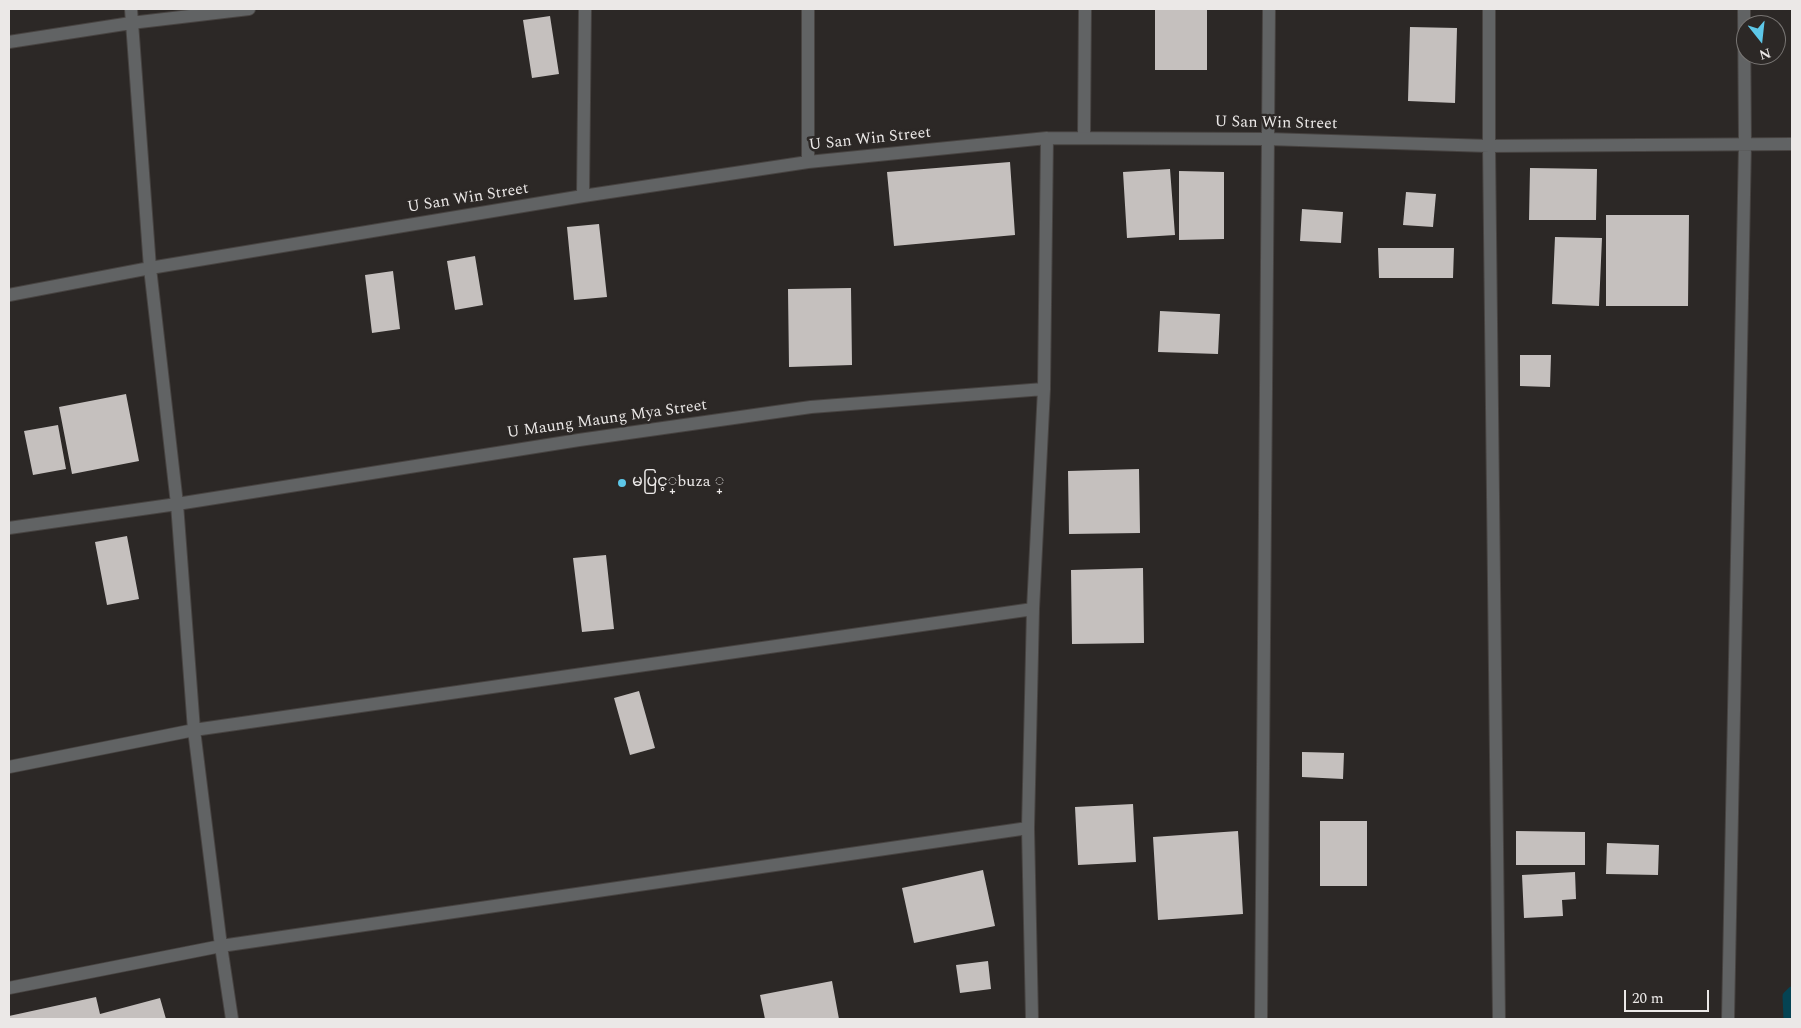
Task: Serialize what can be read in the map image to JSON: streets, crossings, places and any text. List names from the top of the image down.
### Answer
{
  "streets": {
    "street": ["U San Win Street", "U Maung Maung Mya Street"]
  },
  "places": ["မပြင့္buza ္"],
  "scale_bar": "20 m",
  "north": "bottom"
}
